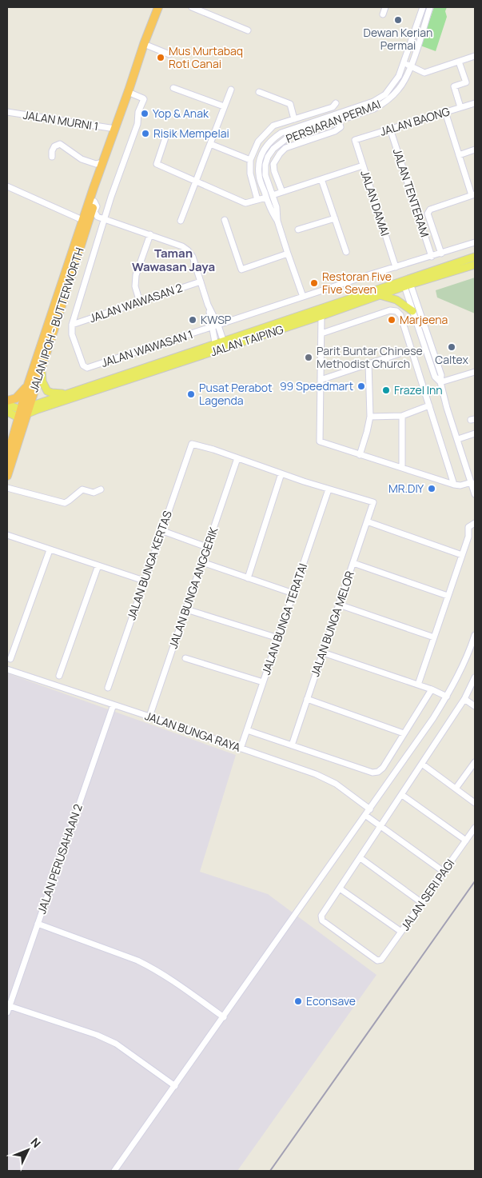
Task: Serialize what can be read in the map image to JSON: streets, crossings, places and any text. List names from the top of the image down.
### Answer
{
  "streets": {
    "highway": ["JALAN IPOH - BUTTERWORTH"],
    "main road": ["JALAN TAIPING"],
    "street": [
      "JALAN MURNI 1",
      "PERSIARAN PERMAI",
      "JALAN BAONG",
      "JALAN TENTERAM",
      "JALAN DAMAI",
      "JALAN WAWASAN 2",
      "JALAN WAWASAN 1",
      "JALAN BUNGA KERTAS",
      "JALAN BUNGA ANGGERIK",
      "JALAN BUNGA TERATAI",
      "JALAN BUNGA MELOR",
      "JALAN BUNGA RAYA",
      "JALAN PERUSAHAAN 2",
      "JALAN SERI PAGI"
    ]
  },
  "crossings": [
    ["JALAN MURNI 1", "JALAN IPOH - BUTTERWORTH"],
    ["JALAN BAONG", "JALAN TENTERAM"],
    ["JALAN BAONG", "JALAN DAMAI"],
    ["JALAN TENTERAM", "JALAN WAWASAN 1"],
    ["JALAN DAMAI", "JALAN WAWASAN 1"],
    ["JALAN WAWASAN 2", "JALAN WAWASAN 1"],
    ["JALAN IPOH - BUTTERWORTH", "JALAN TAIPING"],
    ["JALAN BUNGA KERTAS", "JALAN BUNGA ANGGERIK"],
    ["JALAN BUNGA ANGGERIK", "JALAN BUNGA RAYA"],
    ["JALAN BUNGA TERATAI", "JALAN BUNGA MELOR"],
    ["JALAN BUNGA TERATAI", "JALAN BUNGA RAYA"],
    ["JALAN BUNGA RAYA", "JALAN PERUSAHAAN 2"]
  ],
  "districts": ["Taman Wawasan Jaya"],
  "places": [
    "Dewan Kerian Permai",
    "Mus Murtabaq Roti Canai",
    "Yop & Anak",
    "Risik Mempelai",
    "Restoran Five Five Seven",
    "KWSP",
    "Marjeena",
    "Caltex",
    "Parit Buntar Chinese Methodist Church",
    "99 Speedmart",
    "Frazel Inn",
    "Pusat Perabot Lagenda",
    "MR.DIY",
    "Econsave"
  ],
  "north": "top right"
}
